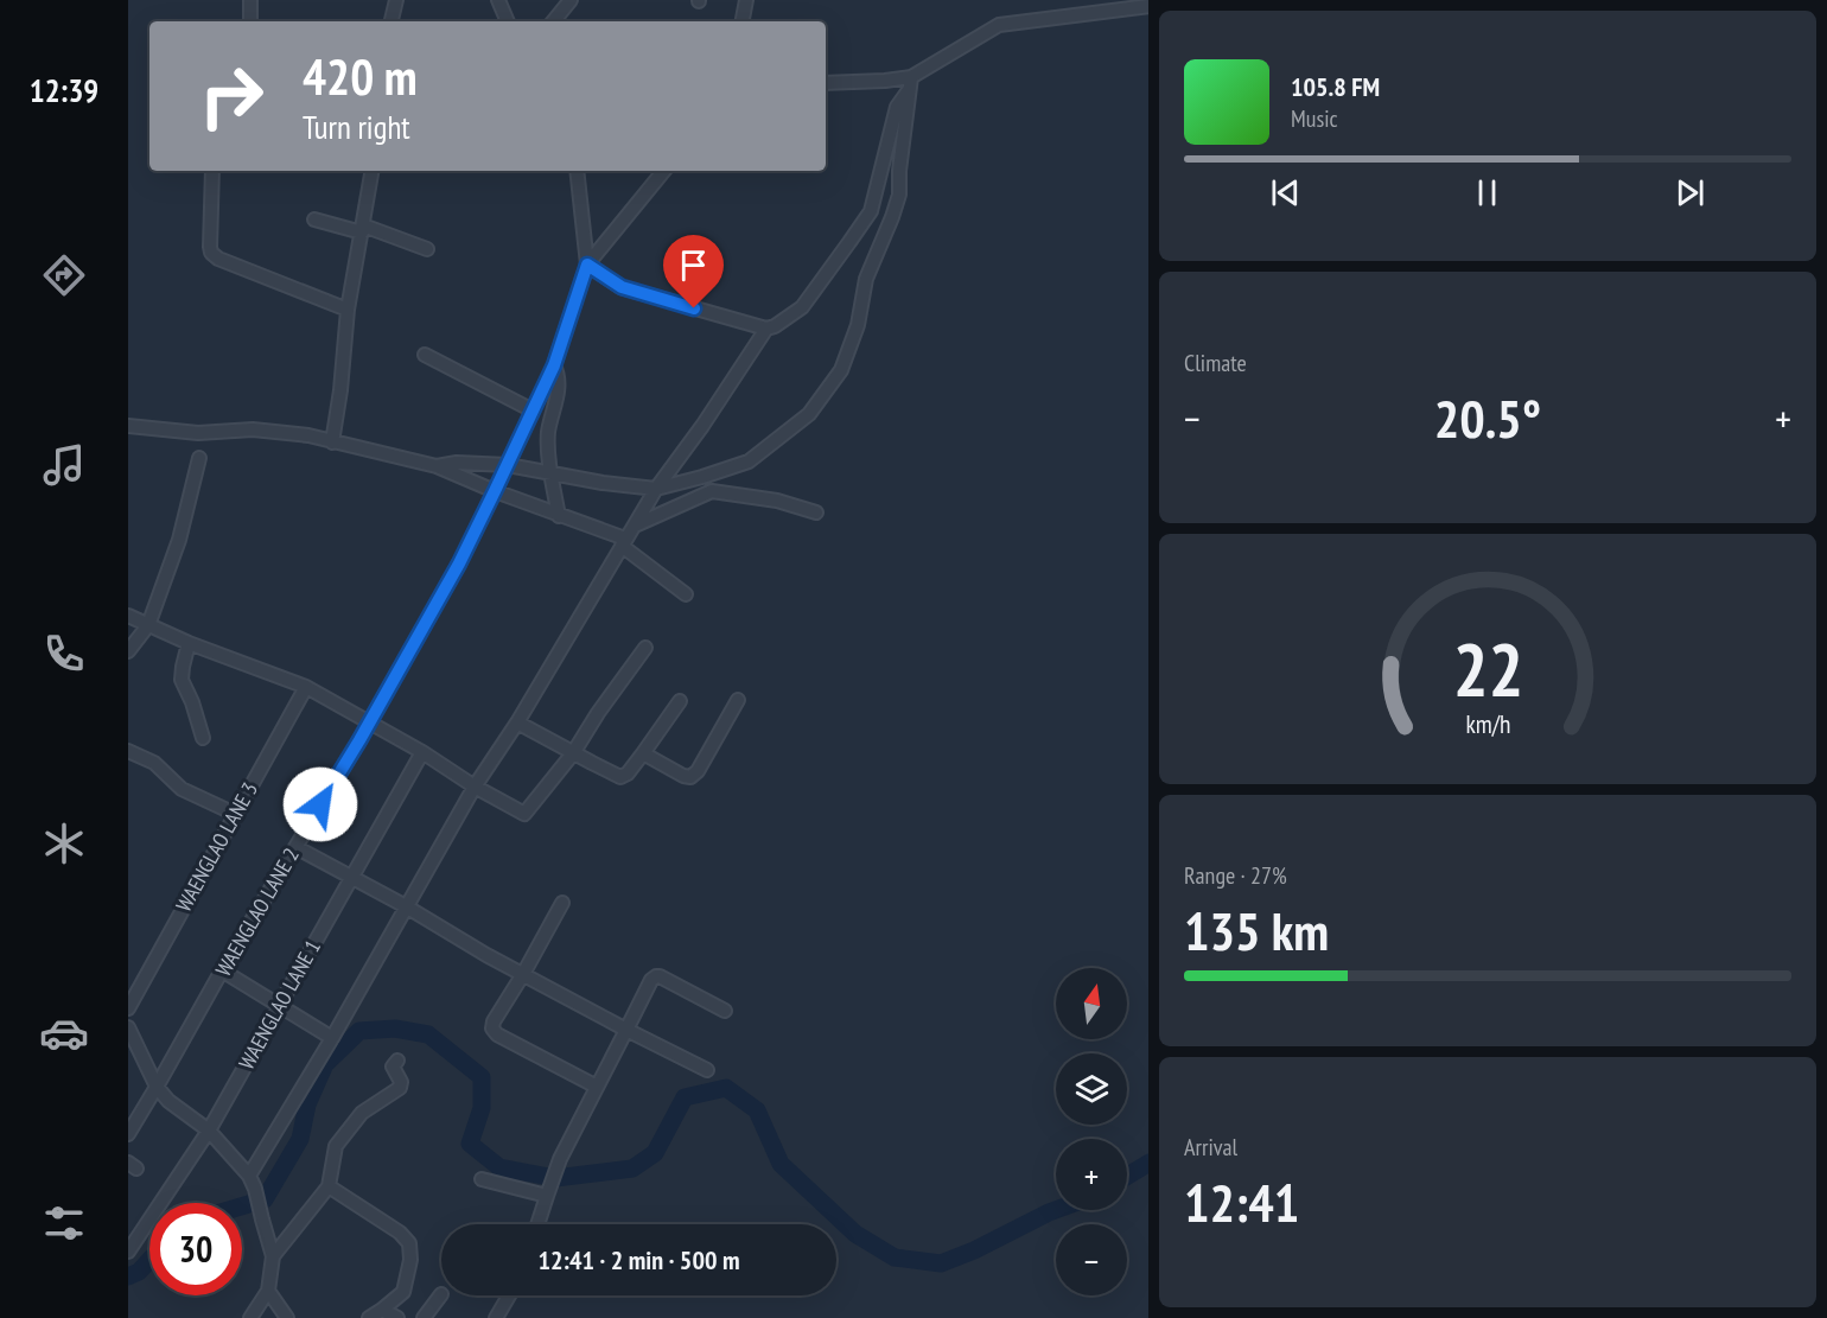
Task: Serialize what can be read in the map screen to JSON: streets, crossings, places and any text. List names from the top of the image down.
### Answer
{
  "streets": {
    "street": ["WAENGLAO LANE 3", "WAENGLAO LANE 2", "WAENGLAO LANE 1"]
  },
  "north": "top",
  "page": {
    "tabs": "12:39",
    "turn": ["420 m", "Turn right"],
    "song": ["105.8 FM", "Music"],
    "tile": [
      "Climate",
      ["Range · 27%", "135 km"],
      ["Arrival", "12:41"]
    ],
    "heat": ["−", "20.5°", "+"],
    "map_buttons": ["+", "−"],
    "limit": "30",
    "trip": "12:41 · 2 min · 500 m",
    "gauge": ["22", "km/h"]
  }
}
